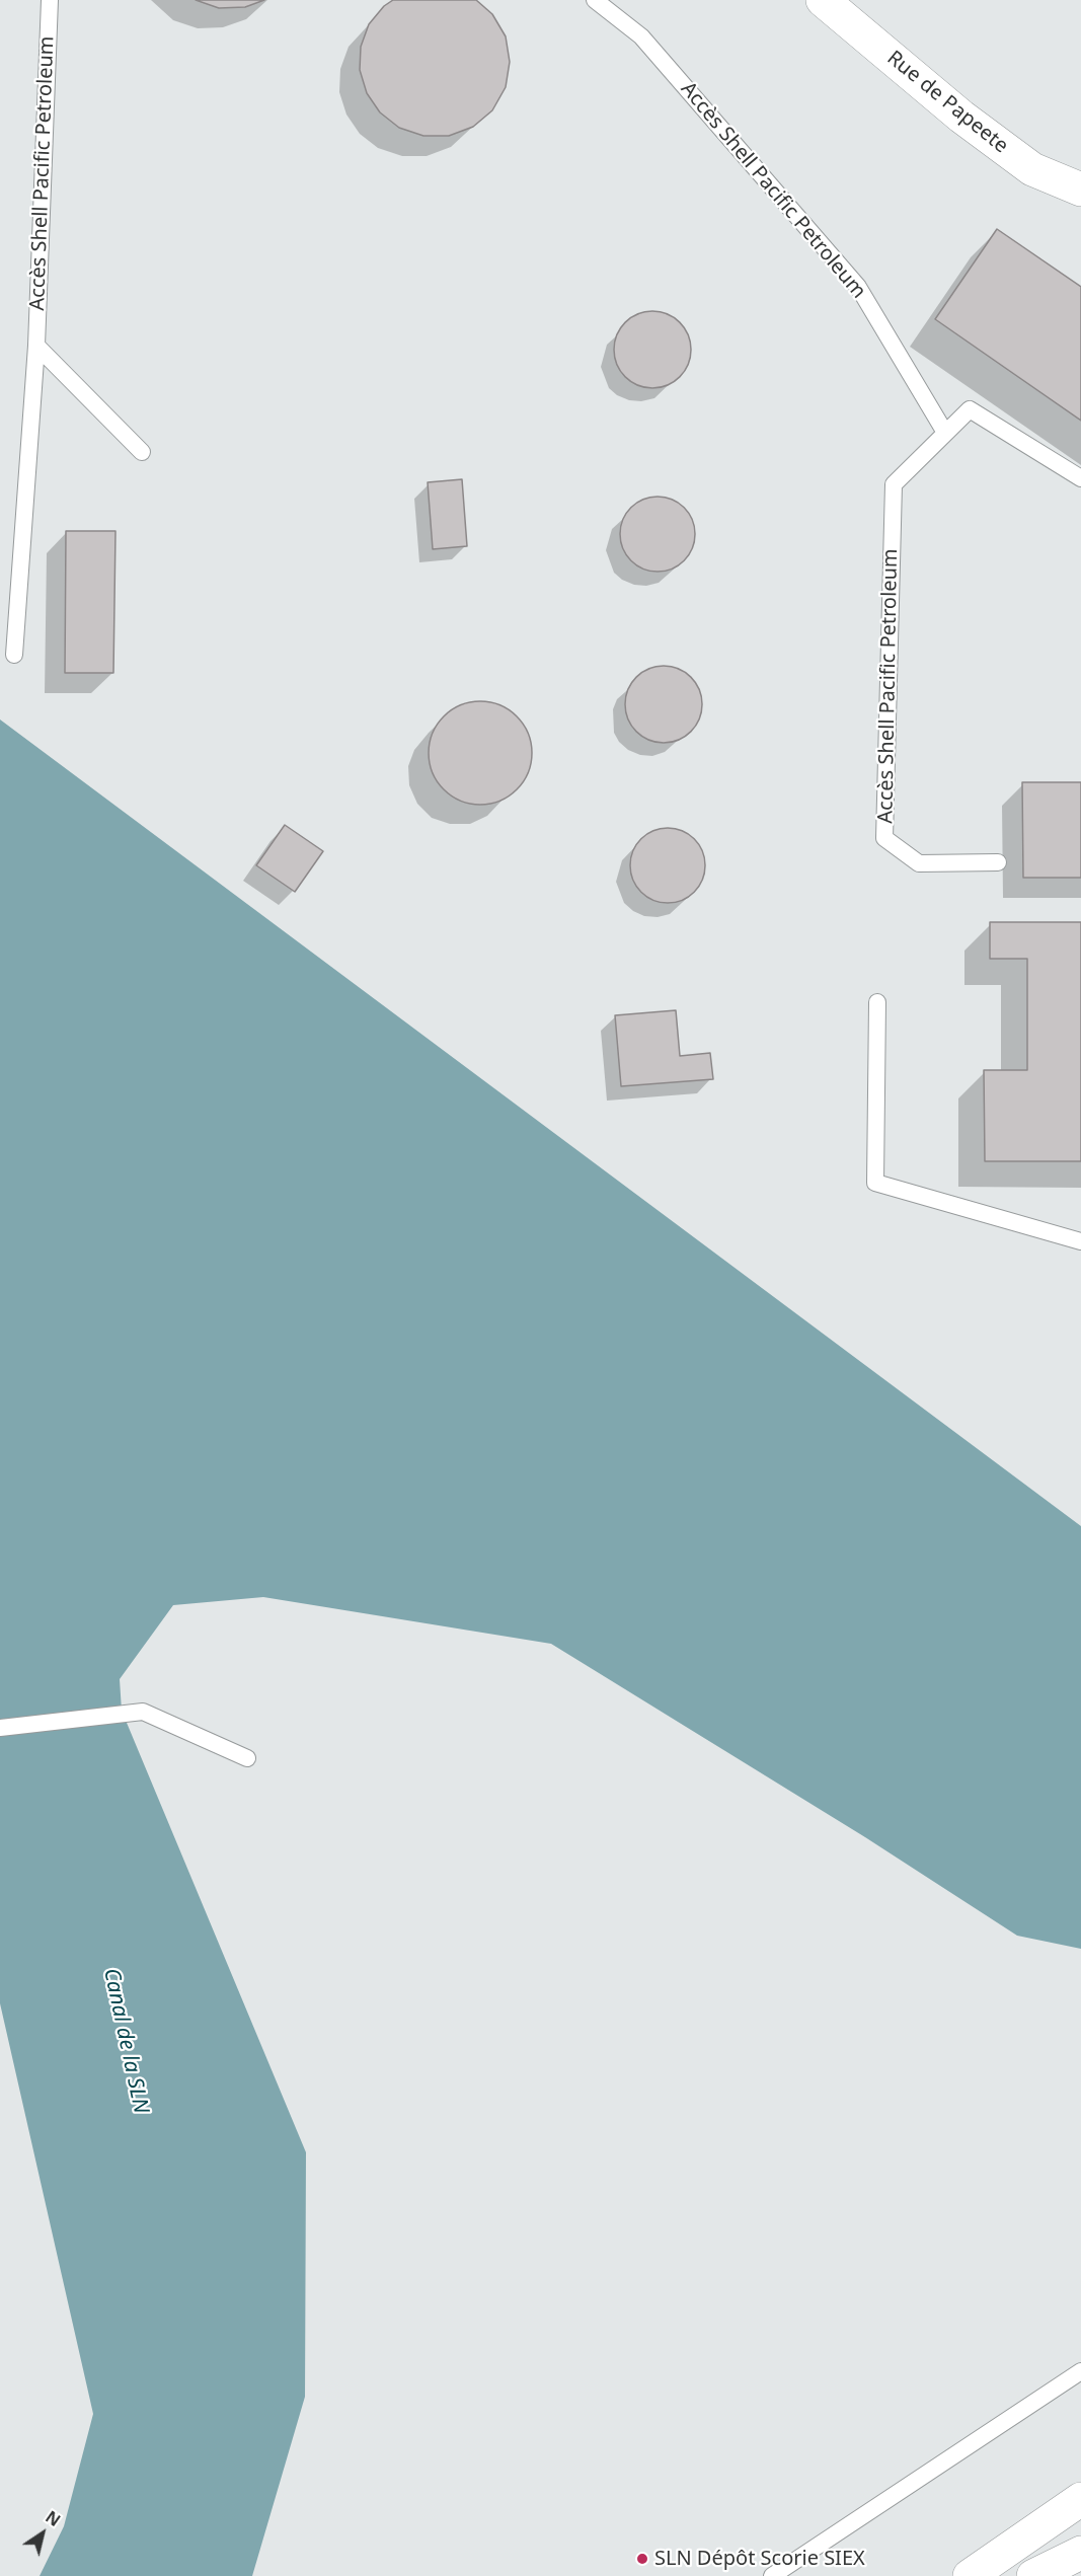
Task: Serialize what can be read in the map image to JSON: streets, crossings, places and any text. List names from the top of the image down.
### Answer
{
  "streets": {
    "main road": ["Rue de Papeete"],
    "lane": ["Accès Shell Pacific Petroleum"]
  },
  "water": ["Canal de la SLN"],
  "places": ["SLN Dépôt Scorie SIEX"],
  "north": "top right"
}
